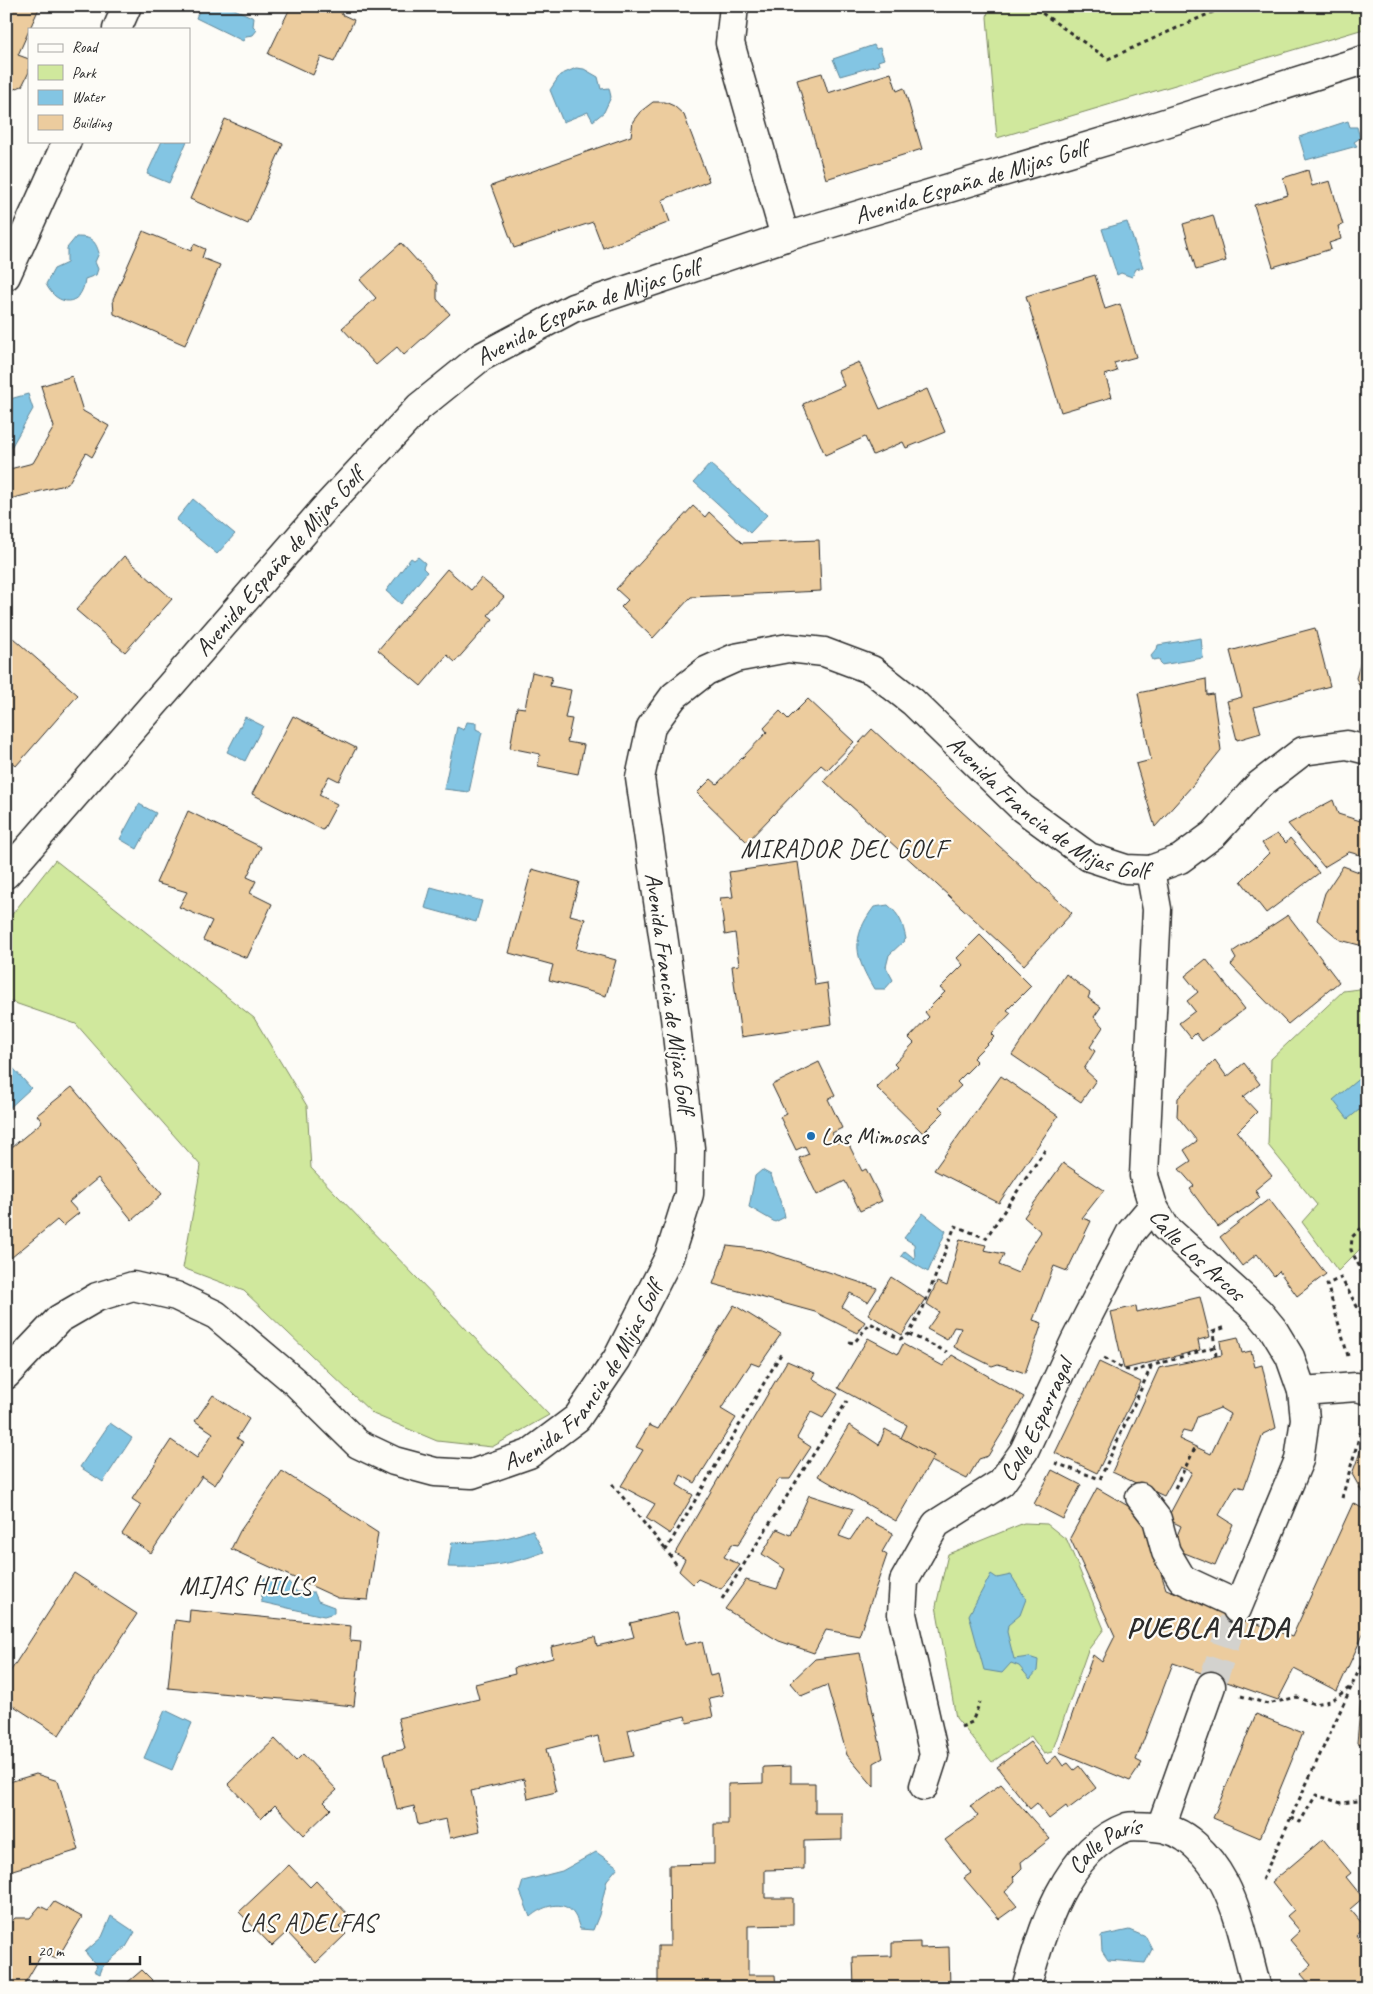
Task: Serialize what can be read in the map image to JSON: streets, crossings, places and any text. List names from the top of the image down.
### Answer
{
  "streets": {
    "street": [
      "Avenida España de Mijas Golf",
      "Avenida Francia de Mijas Golf",
      "Calle Los Arcos",
      "Calle Esparragal",
      "Calle París"
    ]
  },
  "crossings": [
    ["Avenida Francia de Mijas Golf", "Calle Los Arcos"],
    ["Calle Los Arcos", "Calle Esparragal"]
  ],
  "districts": [
    "MIRADOR DEL GOLF",
    "MIJAS HILLS",
    "PUEBLA AIDA",
    "LAS ADELFAS"
  ],
  "places": ["Las Mimosas"],
  "legend": [
    "Road",
    "Park",
    "Water",
    "Building"
  ],
  "scale_bar": "20 m"
}
